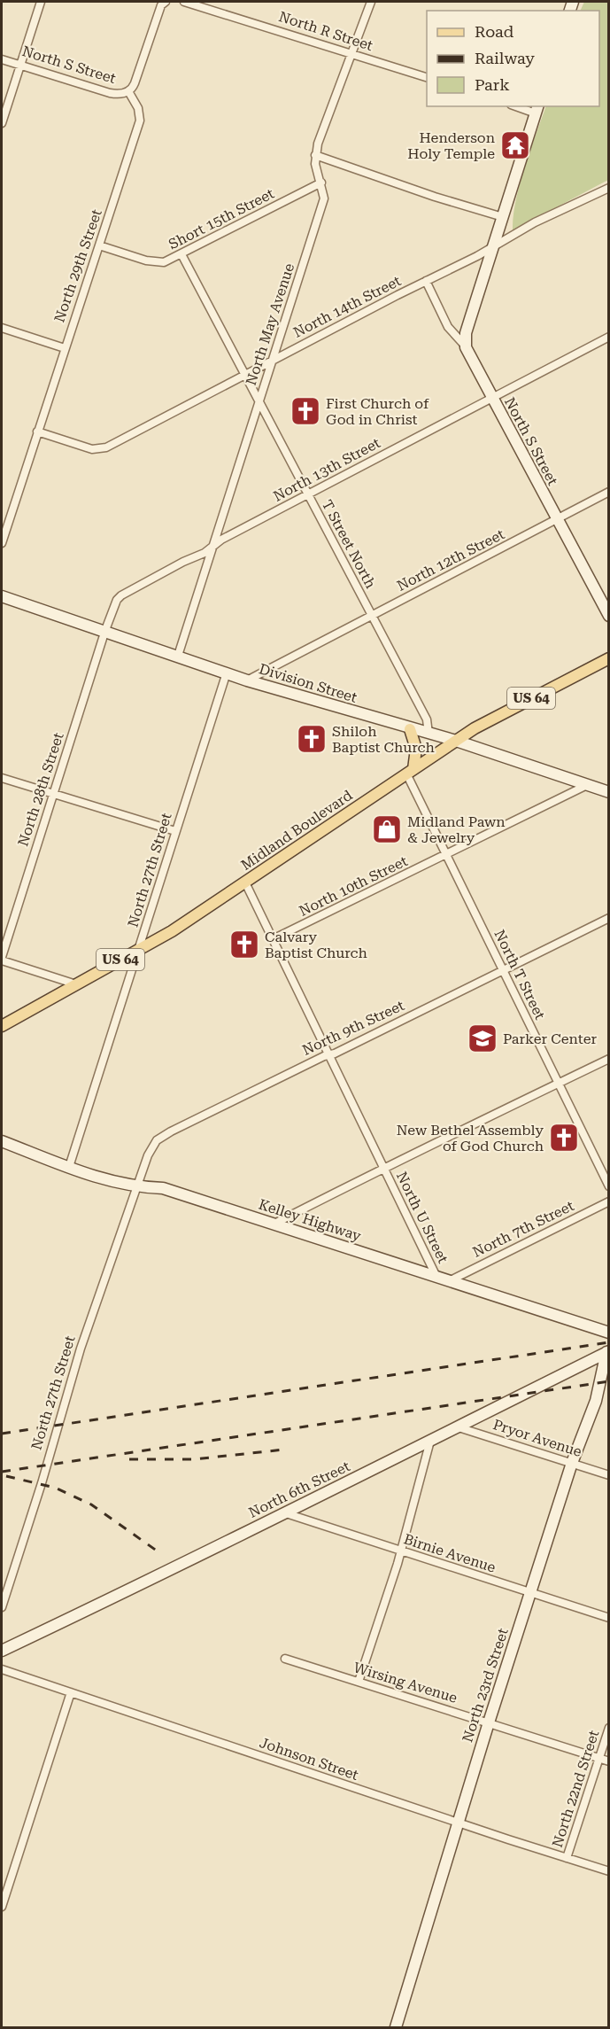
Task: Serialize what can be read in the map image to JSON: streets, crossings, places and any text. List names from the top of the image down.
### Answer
{
  "streets": {
    "main road": ["US 64", "Midland Boulevard"],
    "street": [
      "North R Street",
      "North S Street",
      "Short 15th Street",
      "North 29th Street",
      "North 14th Street",
      "North May Avenue",
      "North 13th Street",
      "T Street North",
      "North 12th Street",
      "Division Street",
      "North 28th Street",
      "North 27th Street",
      "North 10th Street",
      "North T Street",
      "North 9th Street",
      "North U Street",
      "Kelley Highway",
      "North 7th Street",
      "Pryor Avenue",
      "North 6th Street",
      "Birnie Avenue",
      "Wirsing Avenue",
      "North 23rd Street",
      "Johnson Street",
      "North 22nd Street"
    ]
  },
  "crossings": [
    ["North R Street", "North May Avenue"],
    ["North S Street", "North 29th Street"],
    ["North S Street", "North 14th Street"],
    ["North S Street", "North 13th Street"],
    ["North S Street", "North 12th Street"],
    ["Short 15th Street", "North 29th Street"],
    ["Short 15th Street", "North May Avenue"],
    ["Short 15th Street", "T Street North"],
    ["North 29th Street", "North 14th Street"],
    ["North 14th Street", "North May Avenue"],
    ["North 14th Street", "T Street North"],
    ["North May Avenue", "North 13th Street"],
    ["North May Avenue", "T Street North"],
    ["North May Avenue", "Division Street"],
    ["North 13th Street", "T Street North"],
    ["North 13th Street", "Division Street"],
    ["North 13th Street", "North 28th Street"],
    ["T Street North", "North 12th Street"],
    ["T Street North", "Division Street"],
    ["North 12th Street", "Division Street"],
    ["Division Street", "North 28th Street"],
    ["Division Street", "Midland Boulevard"],
    ["Division Street", "North 27th Street"],
    ["Division Street", "North 10th Street"],
    ["Midland Boulevard", "North 27th Street"],
    ["Midland Boulevard", "North T Street"],
    ["Midland Boulevard", "North U Street"],
    ["North 27th Street", "North 9th Street"],
    ["North 27th Street", "Kelley Highway"],
    ["North 10th Street", "North T Street"],
    ["North 10th Street", "North U Street"],
    ["North T Street", "North 9th Street"],
    ["North 9th Street", "North U Street"],
    ["North 9th Street", "Kelley Highway"],
    ["North U Street", "Kelley Highway"],
    ["Kelley Highway", "North 7th Street"],
    ["Pryor Avenue", "North 6th Street"],
    ["Pryor Avenue", "North 23rd Street"],
    ["North 6th Street", "Birnie Avenue"],
    ["North 6th Street", "North 23rd Street"],
    ["Birnie Avenue", "North 23rd Street"],
    ["Wirsing Avenue", "North 23rd Street"],
    ["Wirsing Avenue", "North 22nd Street"],
    ["North 23rd Street", "Johnson Street"],
    ["Johnson Street", "North 22nd Street"]
  ],
  "places": {
    "temple": ["Henderson Holy Temple"],
    "church": [
      "First Church of God in Christ",
      "Shiloh Baptist Church",
      "Calvary Baptist Church",
      "New Bethel Assembly of God Church"
    ],
    "shop": ["Midland Pawn & Jewelry"],
    "school or university": ["Parker Center"]
  },
  "legend": ["Road", "Railway", "Park"]
}
